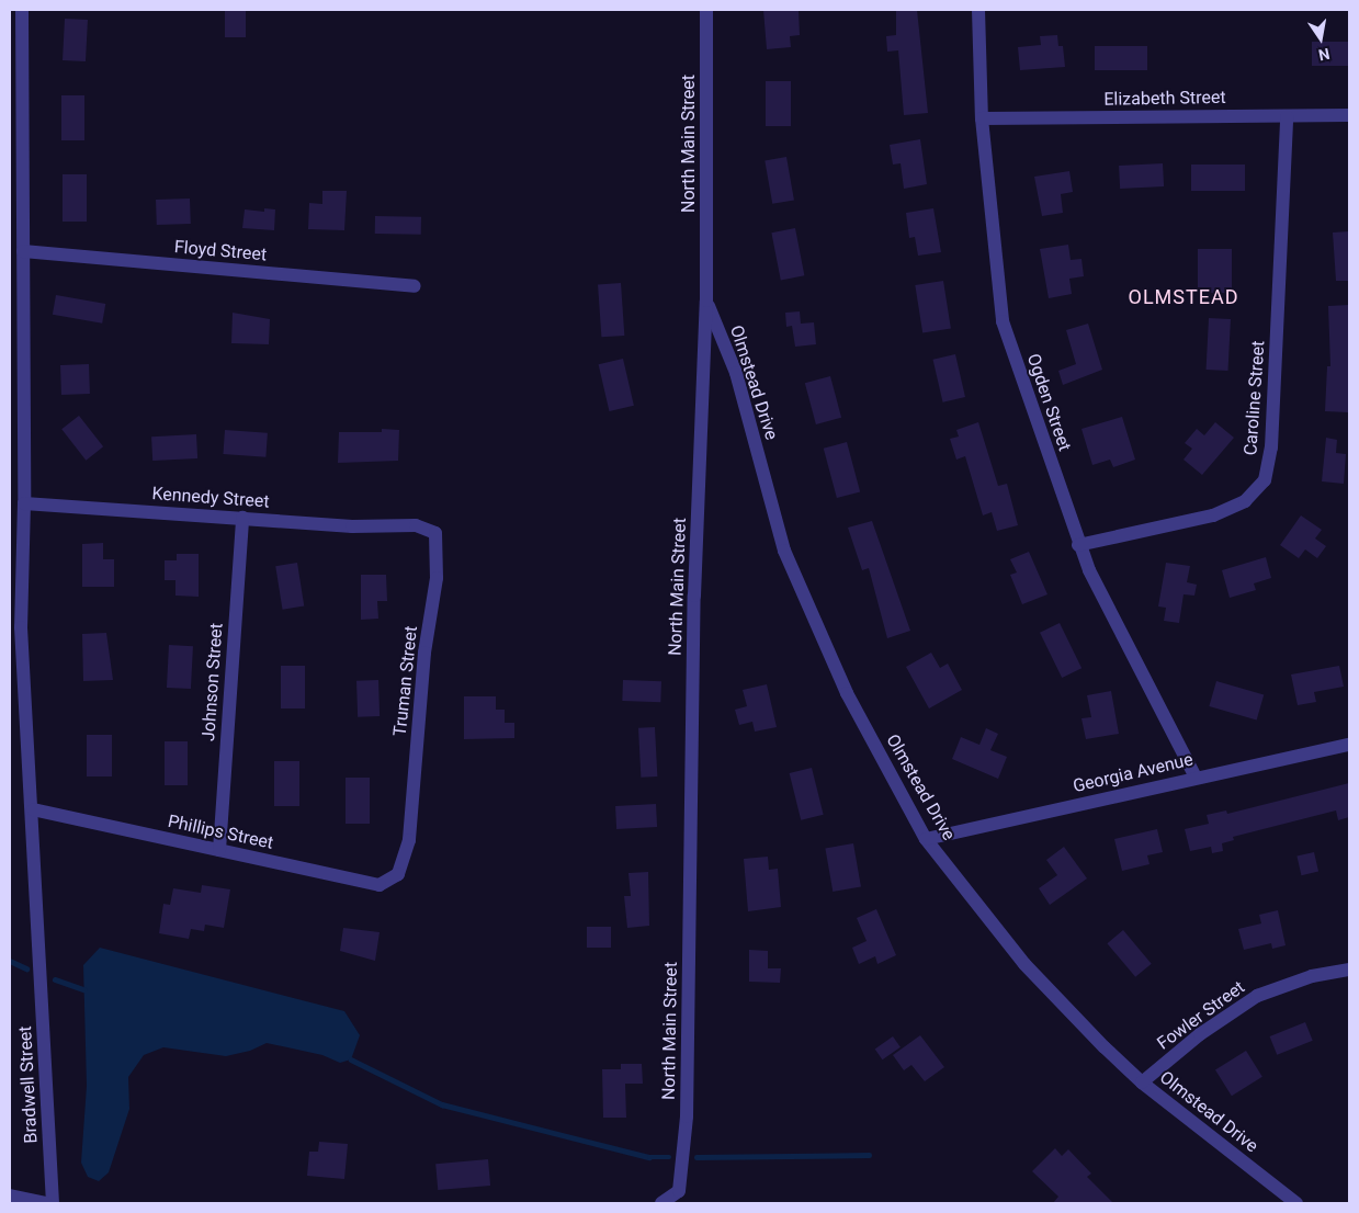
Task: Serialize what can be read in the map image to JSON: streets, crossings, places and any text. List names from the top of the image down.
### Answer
{
  "streets": {
    "street": [
      "Elizabeth Street",
      "North Main Street",
      "Floyd Street",
      "Olmstead Drive",
      "Caroline Street",
      "Ogden Street",
      "Kennedy Street",
      "Truman Street",
      "Johnson Street",
      "Georgia Avenue",
      "Phillips Street",
      "Fowler Street",
      "Bradwell Street"
    ]
  },
  "crossings": [
    ["Elizabeth Street", "Caroline Street"],
    ["Elizabeth Street", "Ogden Street"],
    ["North Main Street", "Olmstead Drive"],
    ["Floyd Street", "Bradwell Street"],
    ["Olmstead Drive", "Georgia Avenue"],
    ["Olmstead Drive", "Fowler Street"],
    ["Caroline Street", "Ogden Street"],
    ["Ogden Street", "Georgia Avenue"],
    ["Kennedy Street", "Truman Street"],
    ["Kennedy Street", "Johnson Street"],
    ["Kennedy Street", "Bradwell Street"],
    ["Truman Street", "Phillips Street"],
    ["Johnson Street", "Phillips Street"],
    ["Phillips Street", "Bradwell Street"]
  ],
  "districts": ["OLMSTEAD"],
  "north": "bottom"
}
